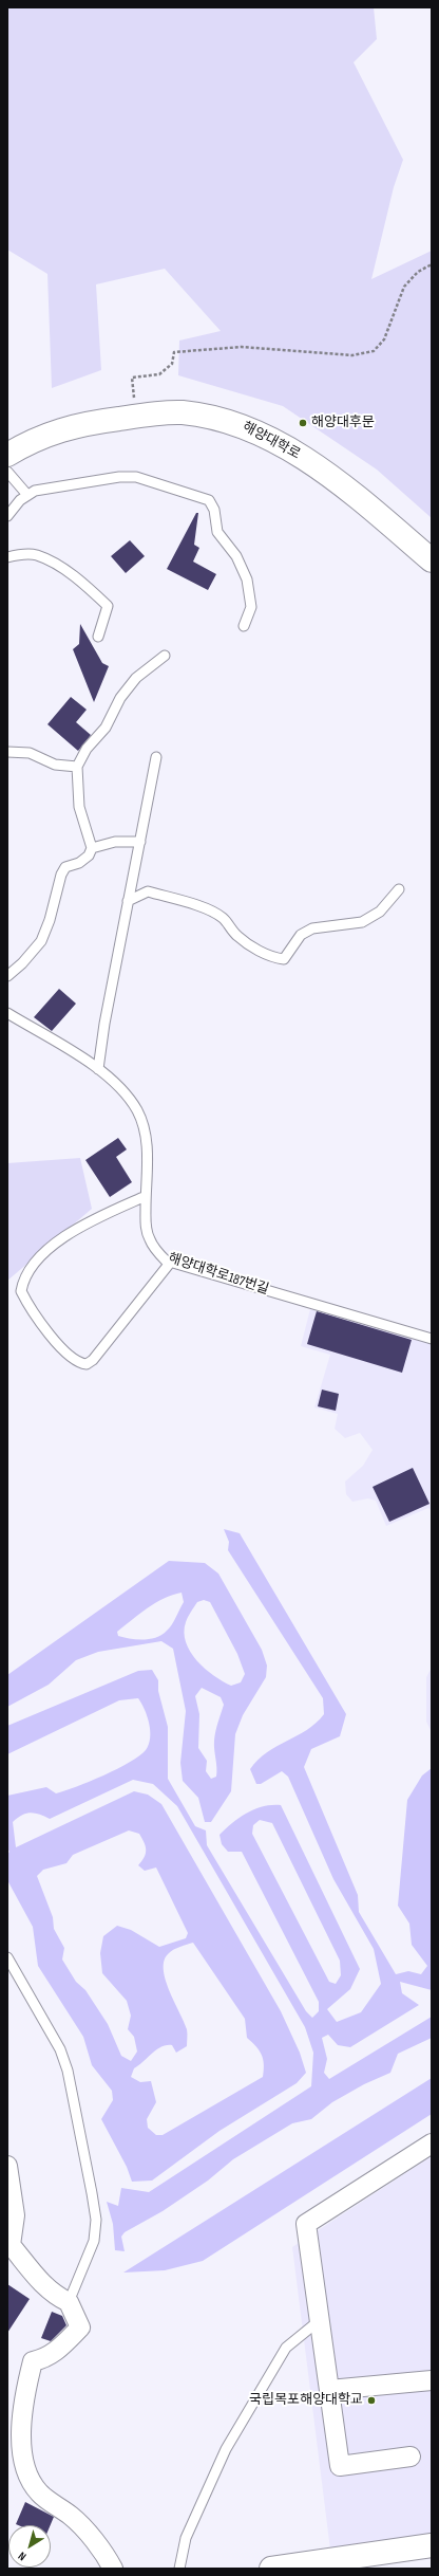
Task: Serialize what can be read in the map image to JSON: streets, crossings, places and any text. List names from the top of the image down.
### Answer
{
  "streets": {
    "street": ["해양대학로"],
    "lane": ["해양대학로187번길"]
  },
  "places": ["해양대후문", "국립목포해양대학교"],
  "north": "bottom left"
}
